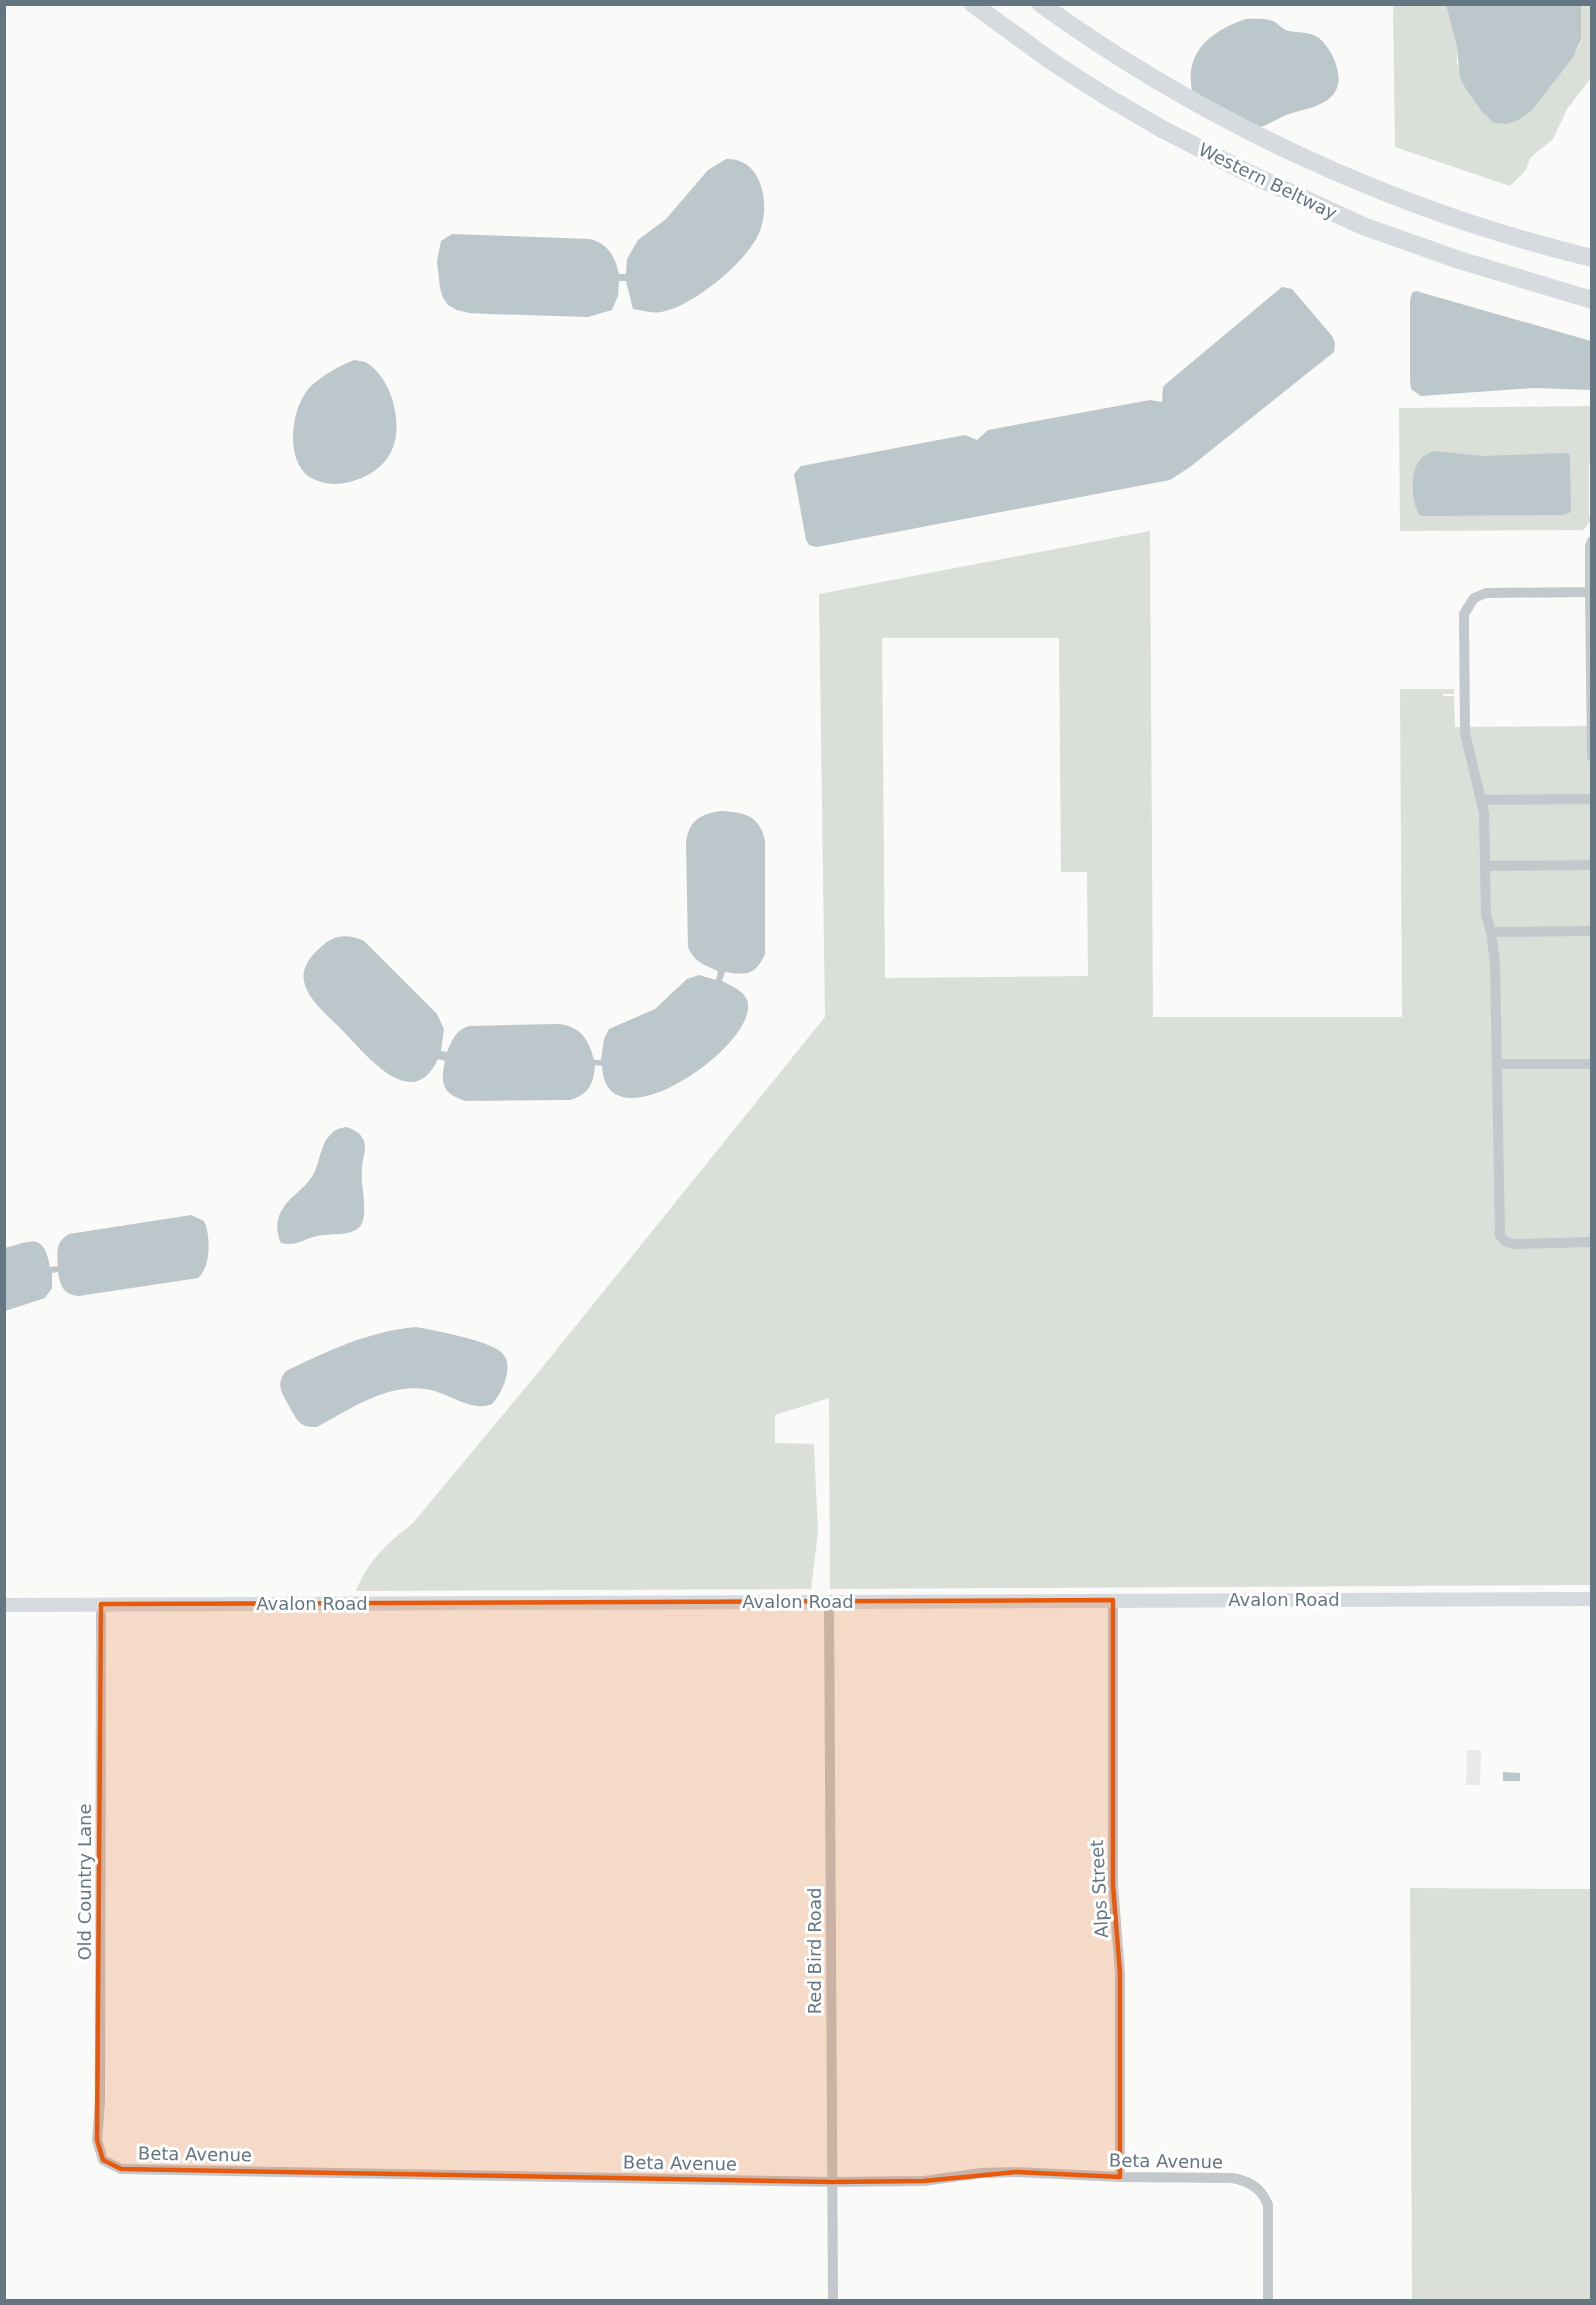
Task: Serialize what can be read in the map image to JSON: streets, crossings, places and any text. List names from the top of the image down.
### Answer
{
  "streets": {
    "highway": ["Western Beltway"],
    "main road": ["Avalon Road"],
    "street": [
      "Old Country Lane",
      "Alps Street",
      "Red Bird Road",
      "Beta Avenue"
    ]
  },
  "crossings": [
    ["Avalon Road", "Old Country Lane"],
    ["Avalon Road", "Alps Street"],
    ["Avalon Road", "Red Bird Road"],
    ["Old Country Lane", "Beta Avenue"],
    ["Alps Street", "Beta Avenue"],
    ["Red Bird Road", "Beta Avenue"]
  ]
}
